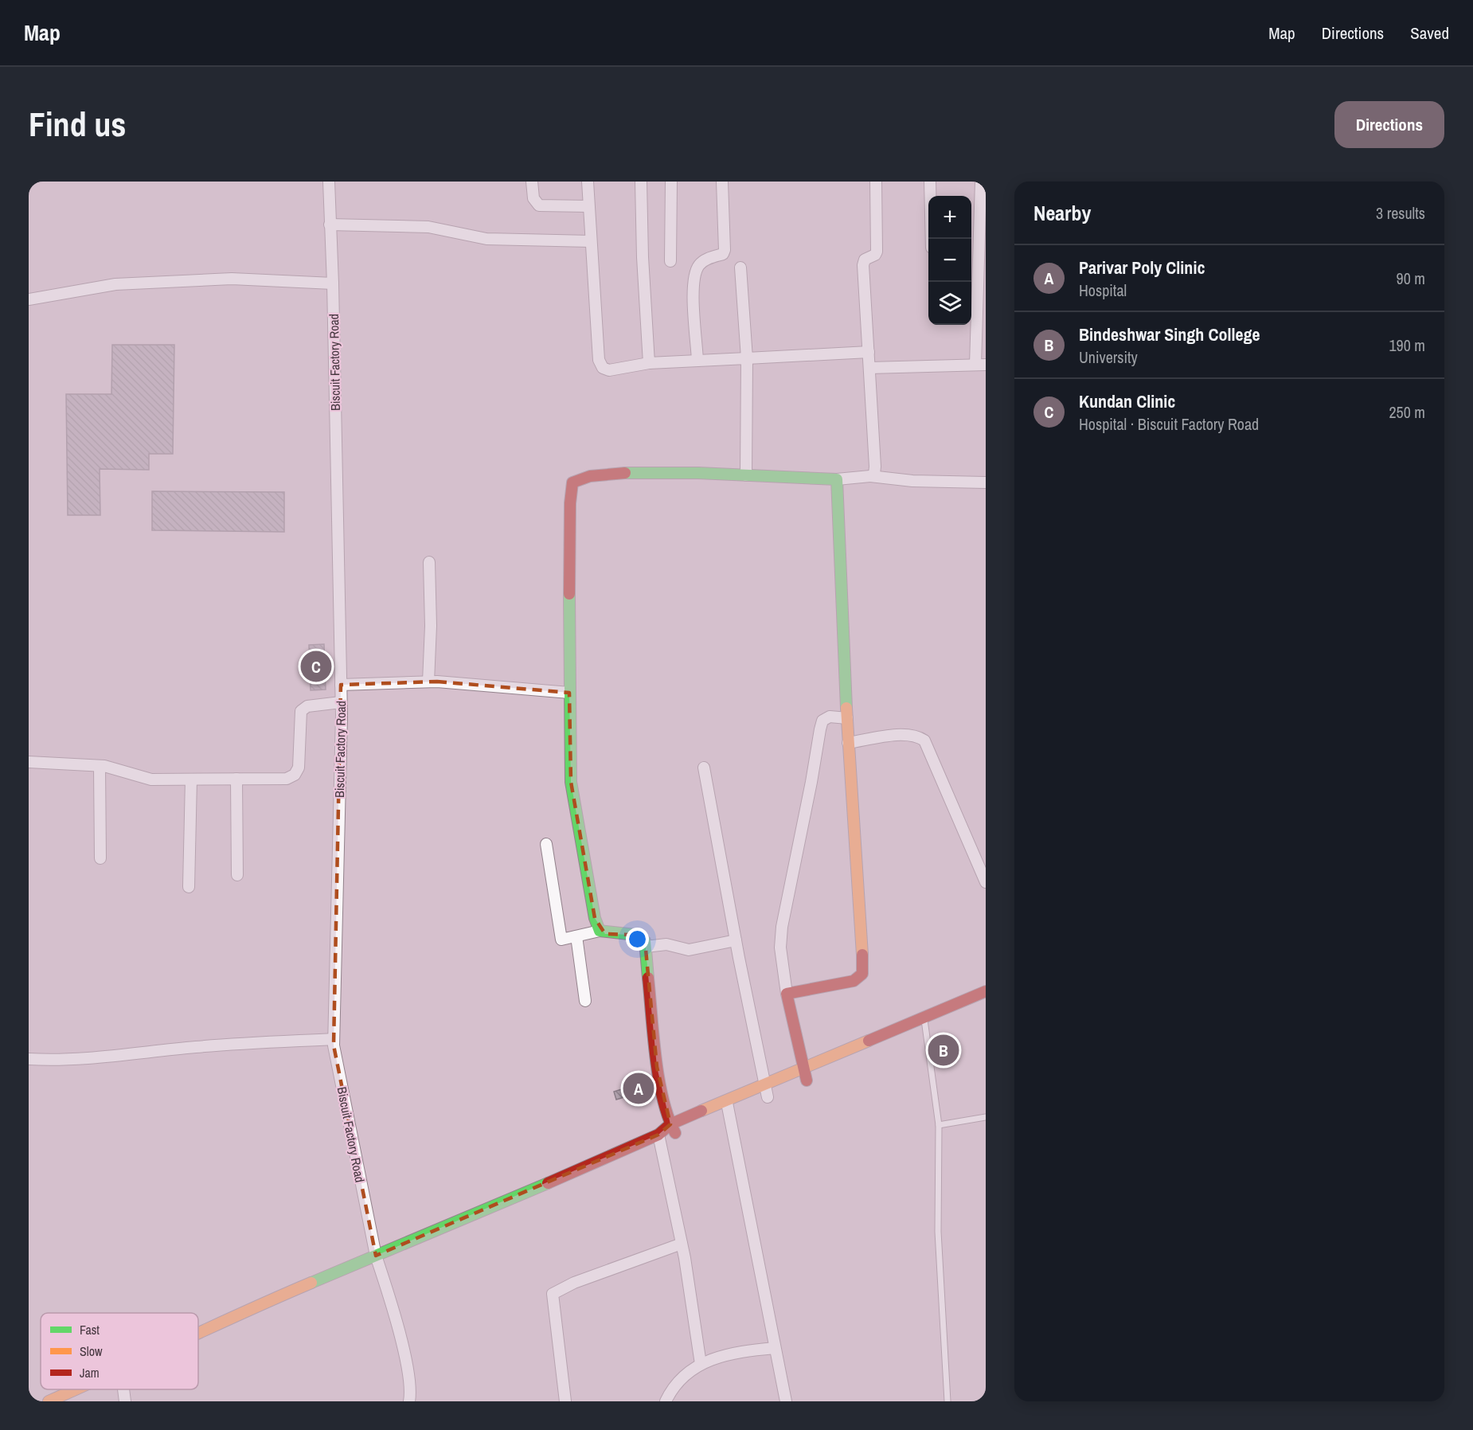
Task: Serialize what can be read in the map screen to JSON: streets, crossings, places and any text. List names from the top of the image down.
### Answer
{
  "streets": {
    "street": ["Biscuit Factory Road"]
  },
  "legend": ["Fast", "Slow", "Jam"],
  "page": {
    "header": "Map",
    "nav": ["Map", "Directions", "Saved"],
    "buttons": "Directions",
    "title": "Find us",
    "heading": ["Nearby", "3 results"],
    "map_buttons": ["+", "−"],
    "list": [
      {
        "mark": "A",
        "name": "Parivar Poly Clinic",
        "note": "Hospital",
        "value": "90 m"
      },
      {
        "mark": "B",
        "name": "Bindeshwar Singh College",
        "note": "University",
        "value": "190 m"
      },
      {
        "mark": "C",
        "name": "Kundan Clinic",
        "note": "Hospital · Biscuit Factory Road",
        "value": "250 m"
      }
    ],
    "pins": ["C", "B", "A"]
  }
}
